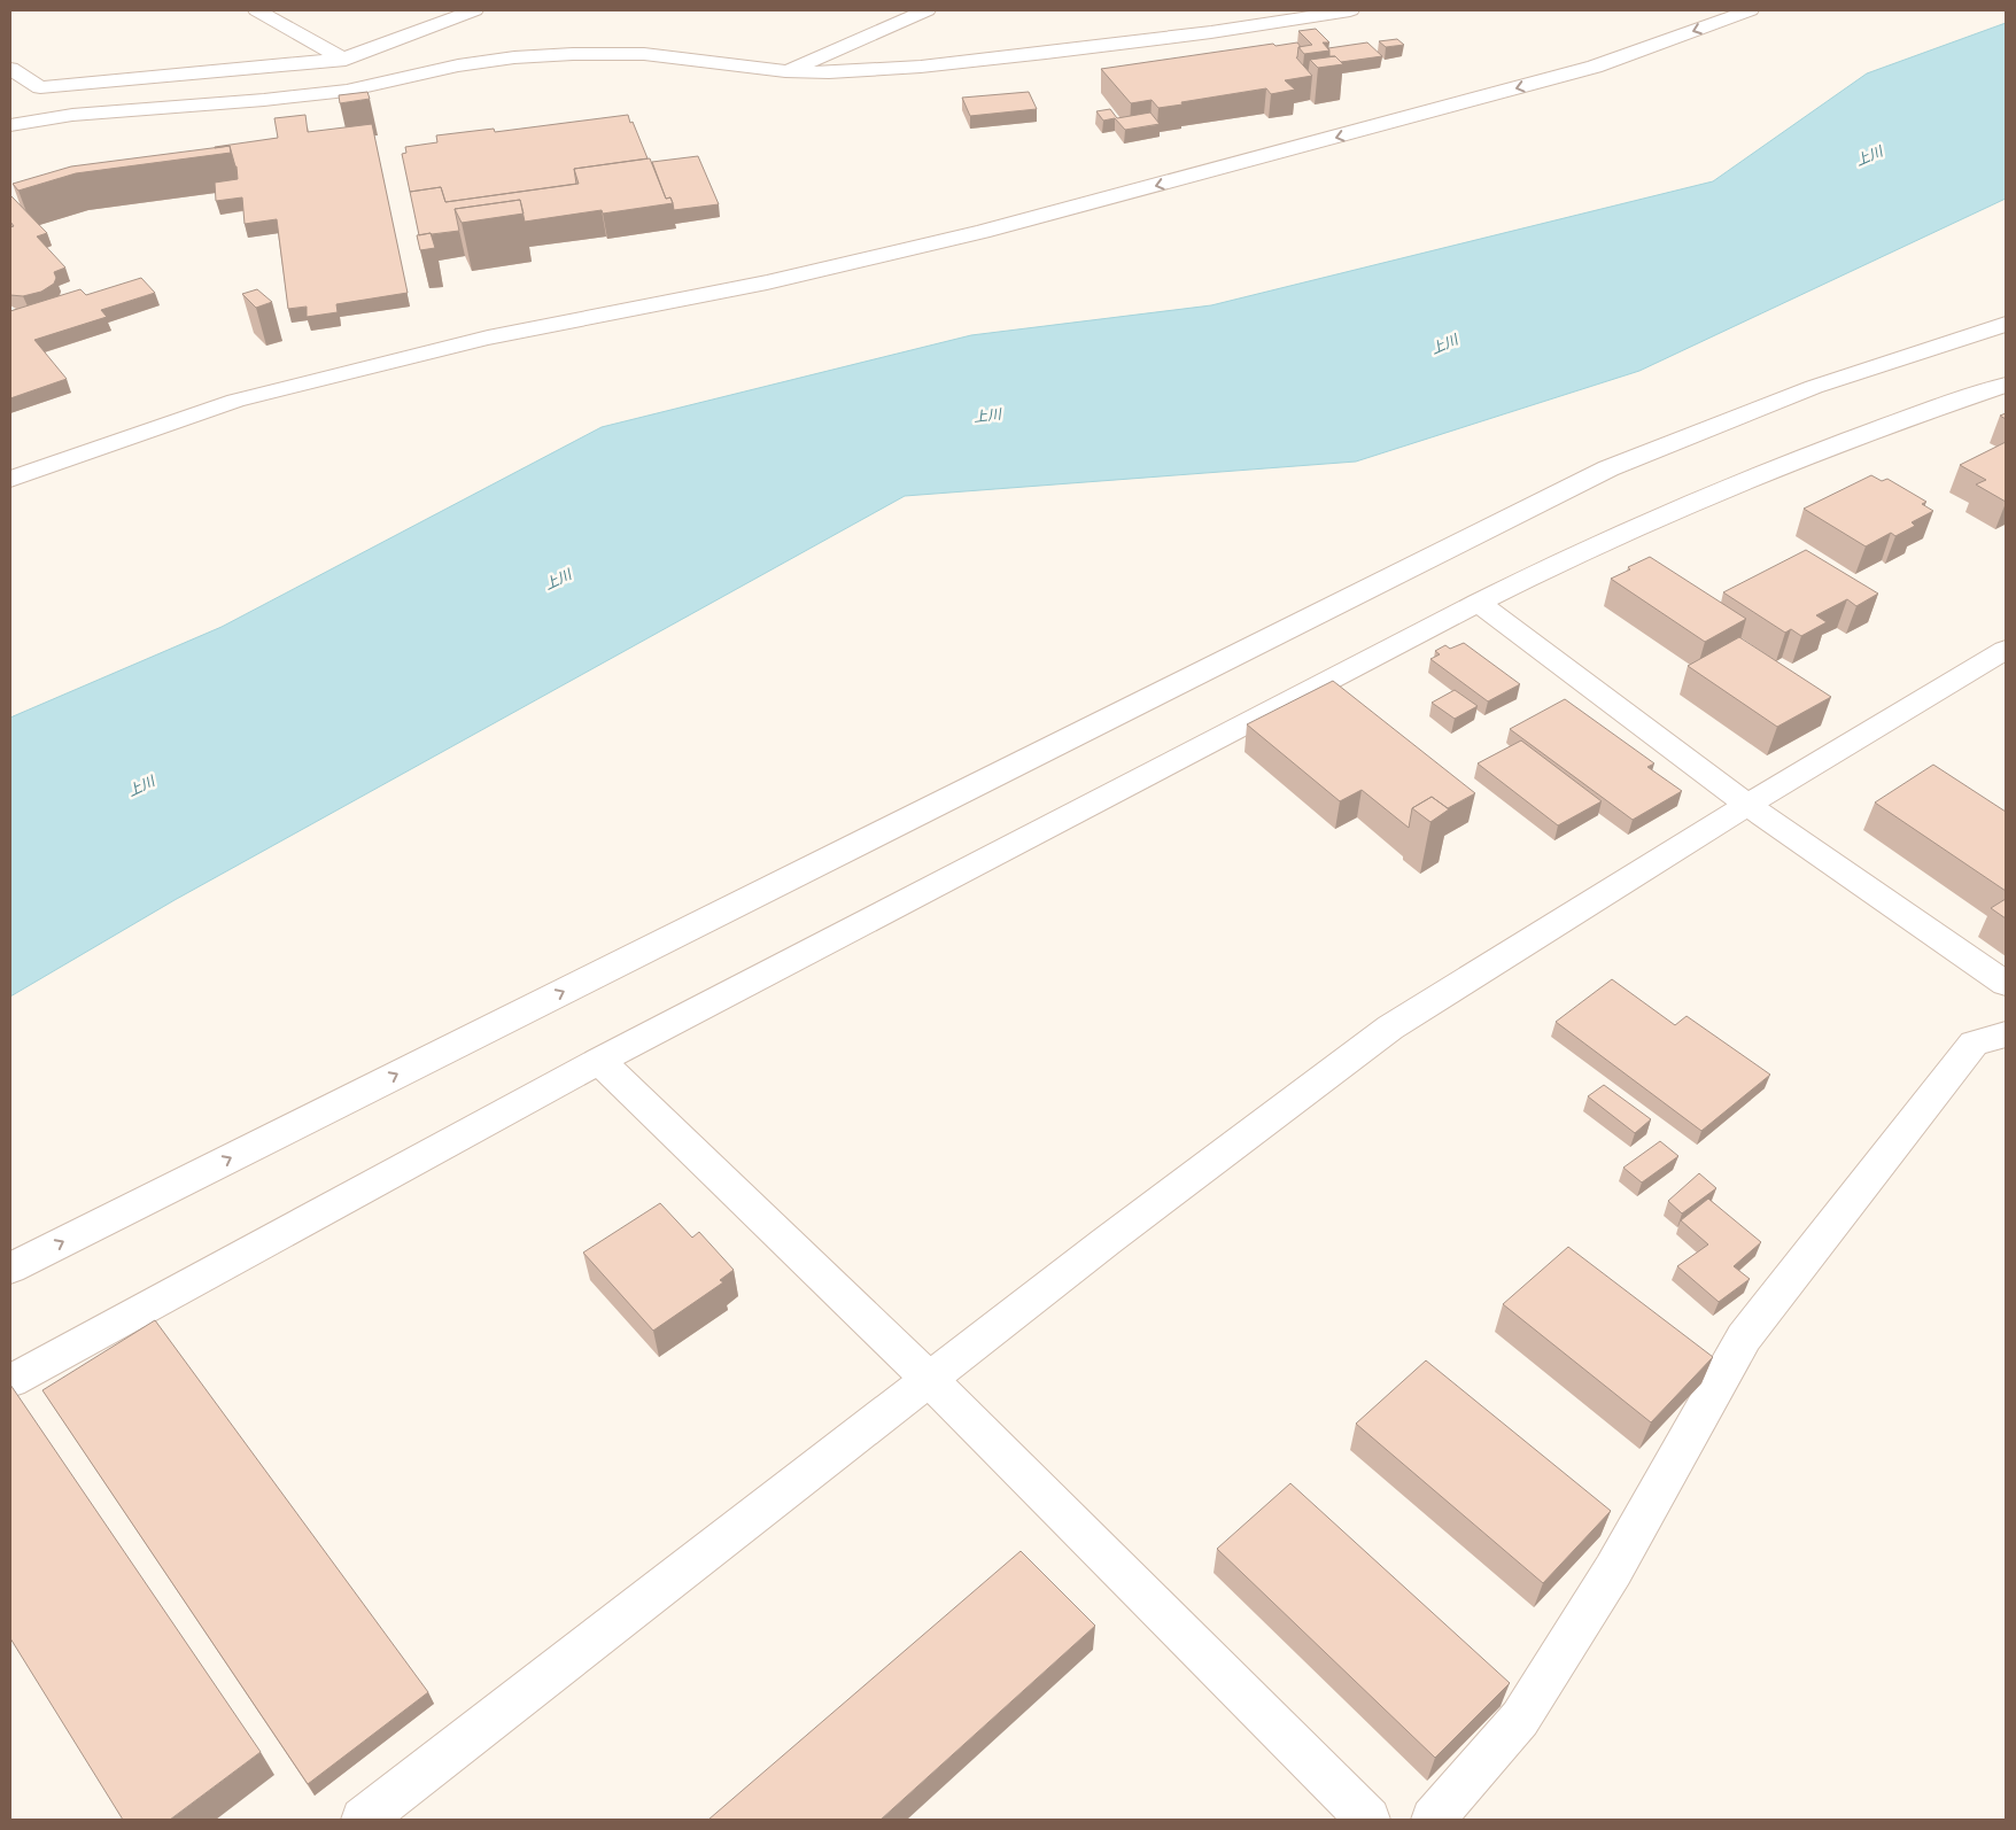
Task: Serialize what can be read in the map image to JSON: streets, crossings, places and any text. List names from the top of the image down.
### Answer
{
  "water": ["上川"]
}
